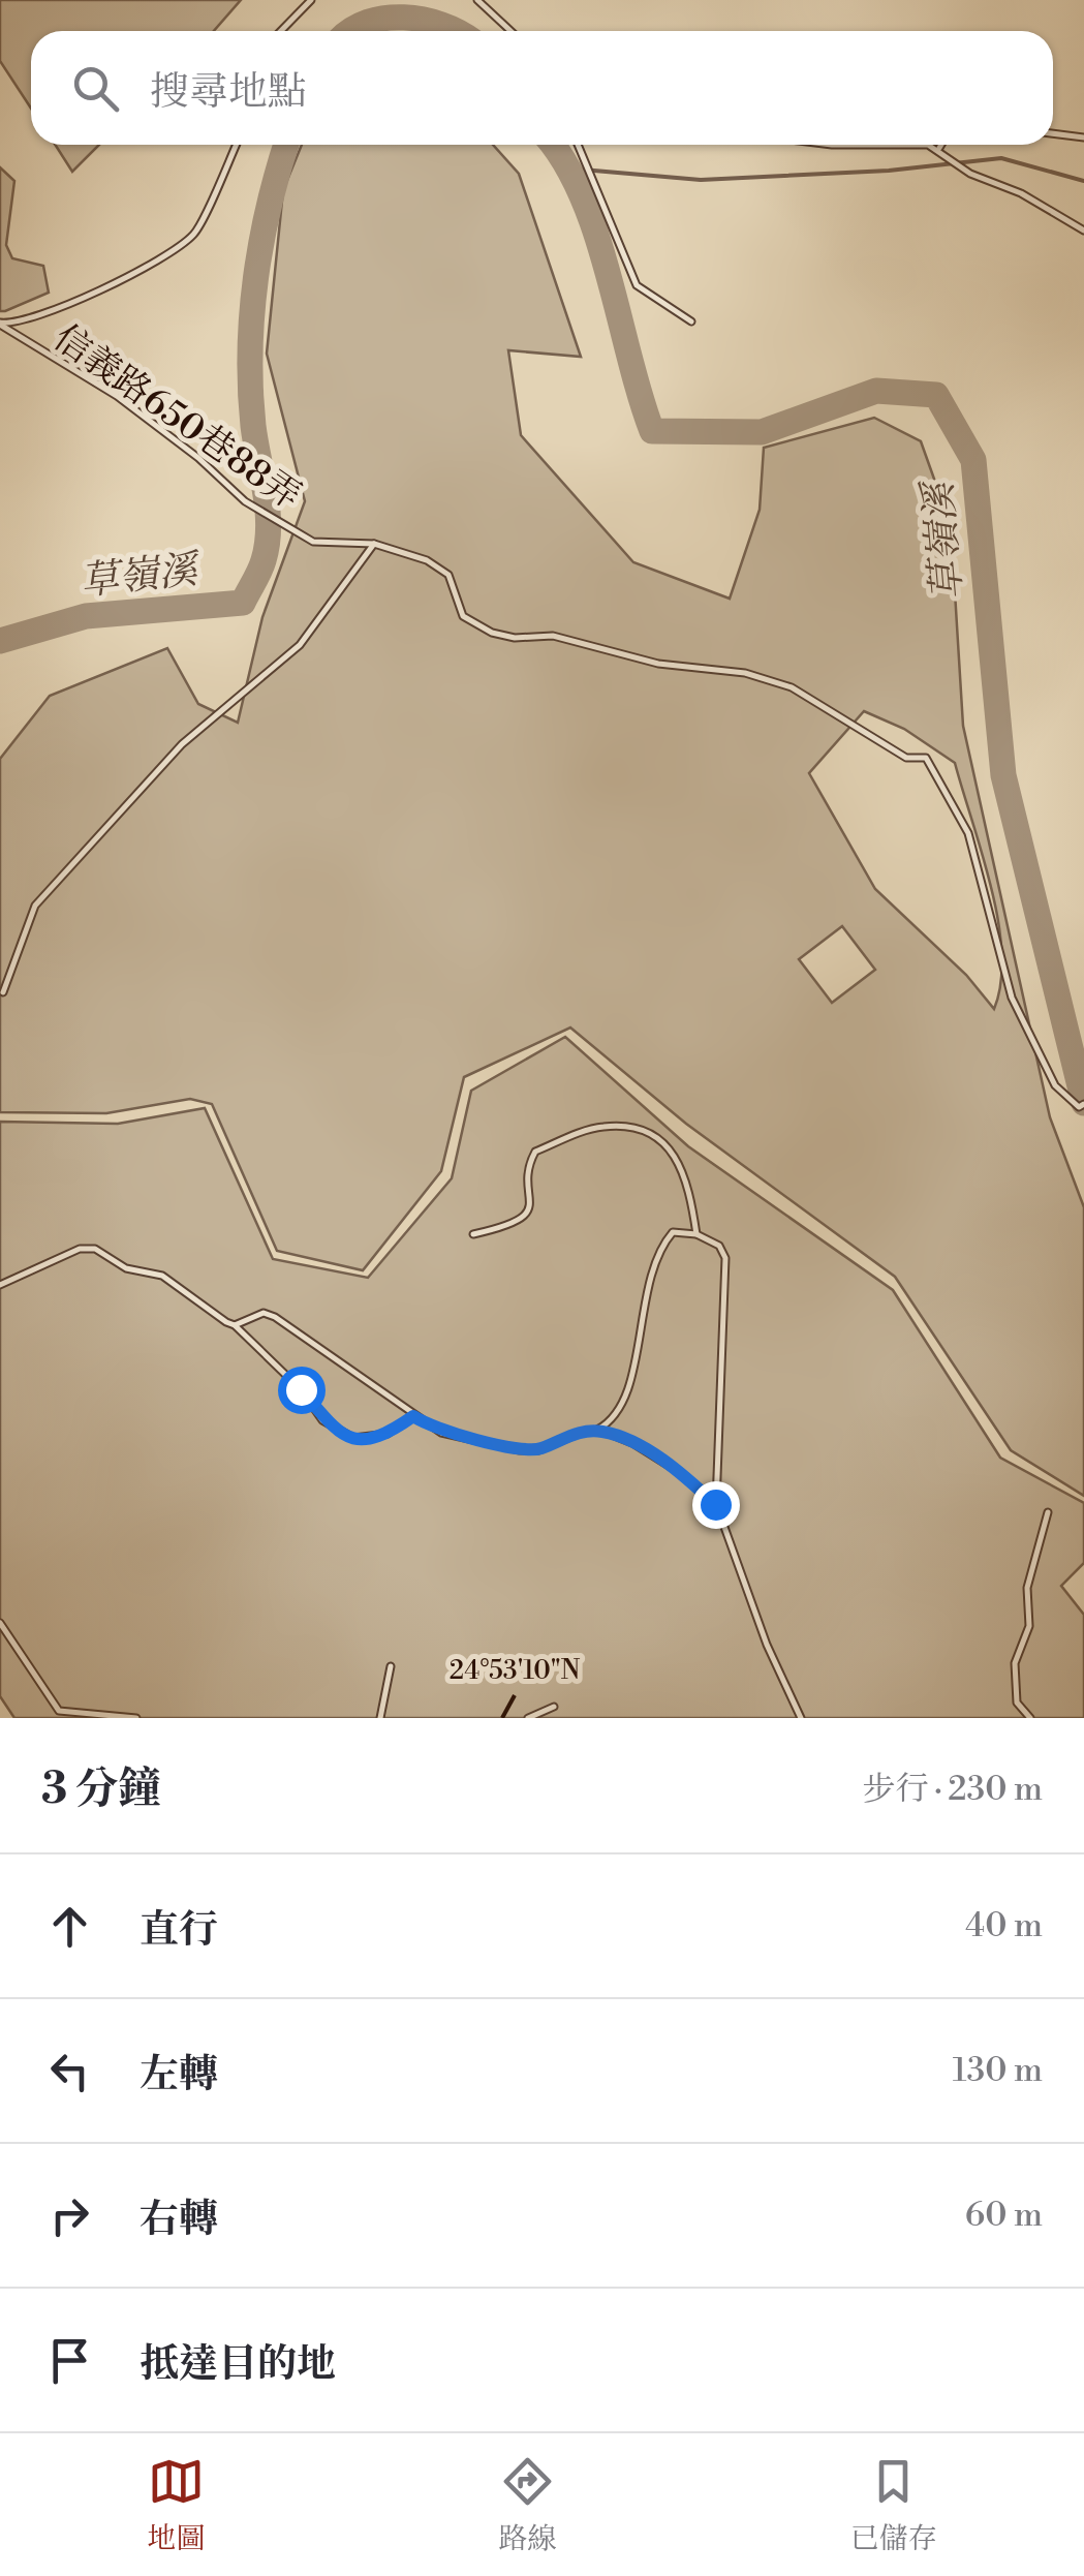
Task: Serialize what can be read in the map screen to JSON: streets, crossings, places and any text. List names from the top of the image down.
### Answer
{
  "streets": {
    "lane": ["信義路650巷88弄"]
  },
  "water": ["草嶺溪"],
  "page": {
    "search": "搜尋地點",
    "heading": ["3 分鐘", "步行 · 230 m"],
    "list": [
      ["直行", "40 m"],
      ["左轉", "130 m"],
      ["右轉", "60 m"],
      "抵達目的地"
    ],
    "nav": ["地圖", "路線", "已儲存"]
  },
  "coordinates": ["24°53'10\"N"]
}
